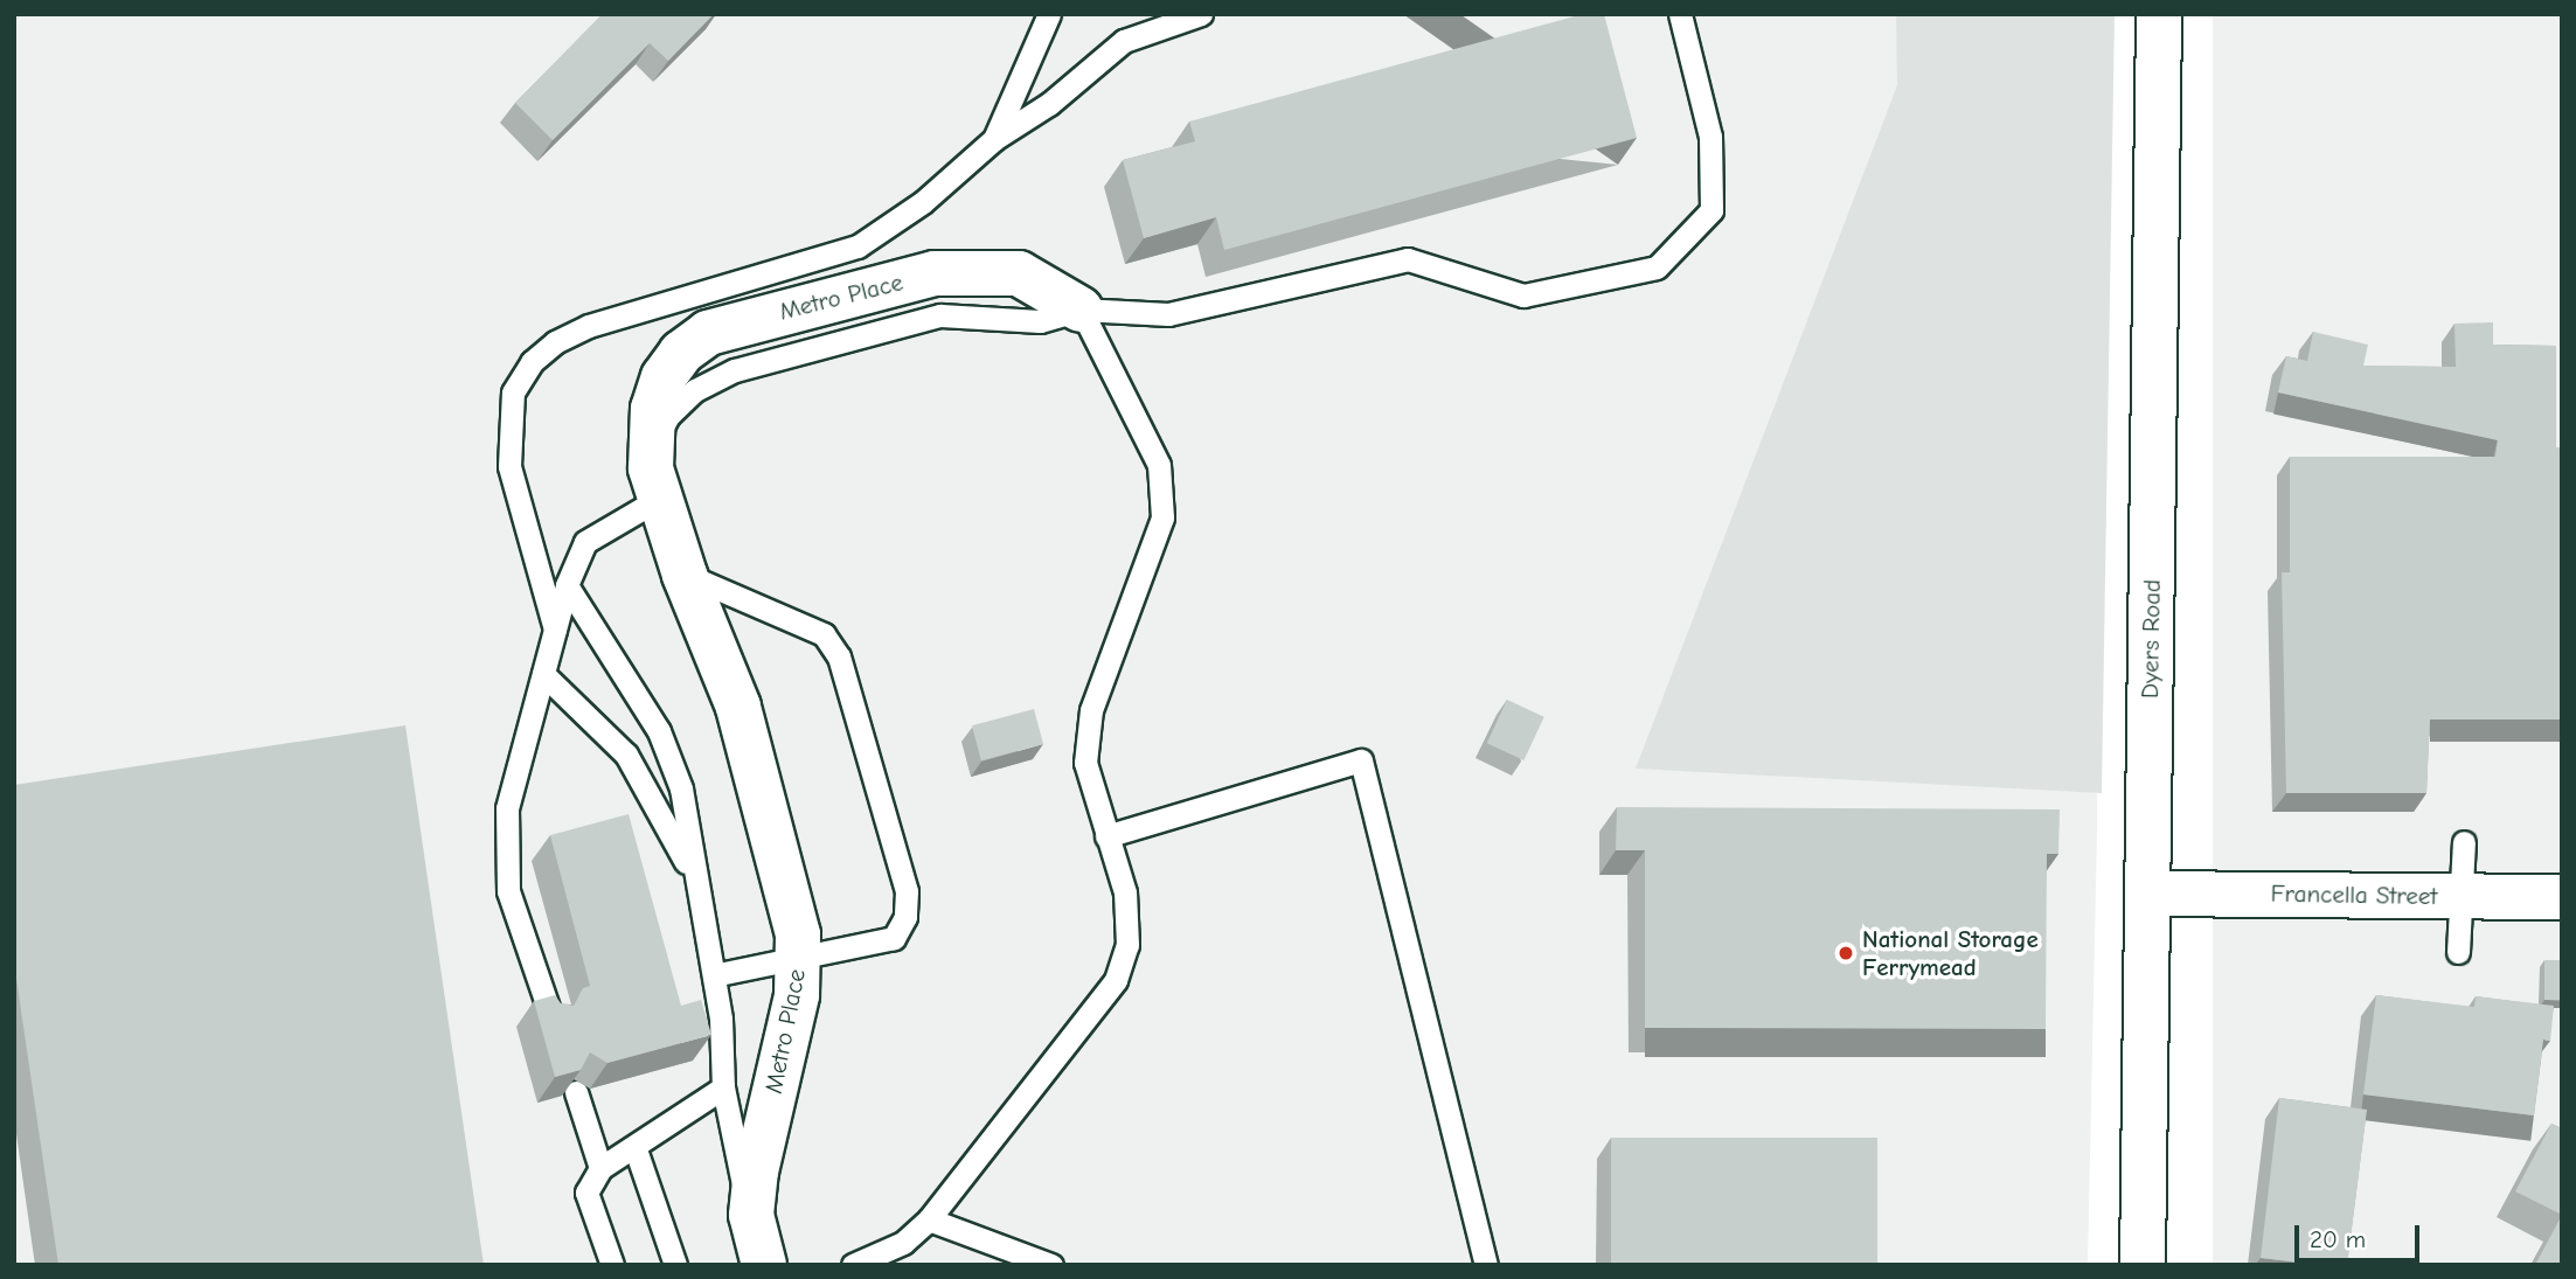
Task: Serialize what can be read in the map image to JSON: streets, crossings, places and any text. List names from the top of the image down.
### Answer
{
  "streets": {
    "main road": ["Metro Place", "Dyers Road", "Francella Street"]
  },
  "crossings": [
    ["Dyers Road", "Francella Street"]
  ],
  "places": ["National Storage Ferrymead"],
  "scale_bar": "20 m"
}
